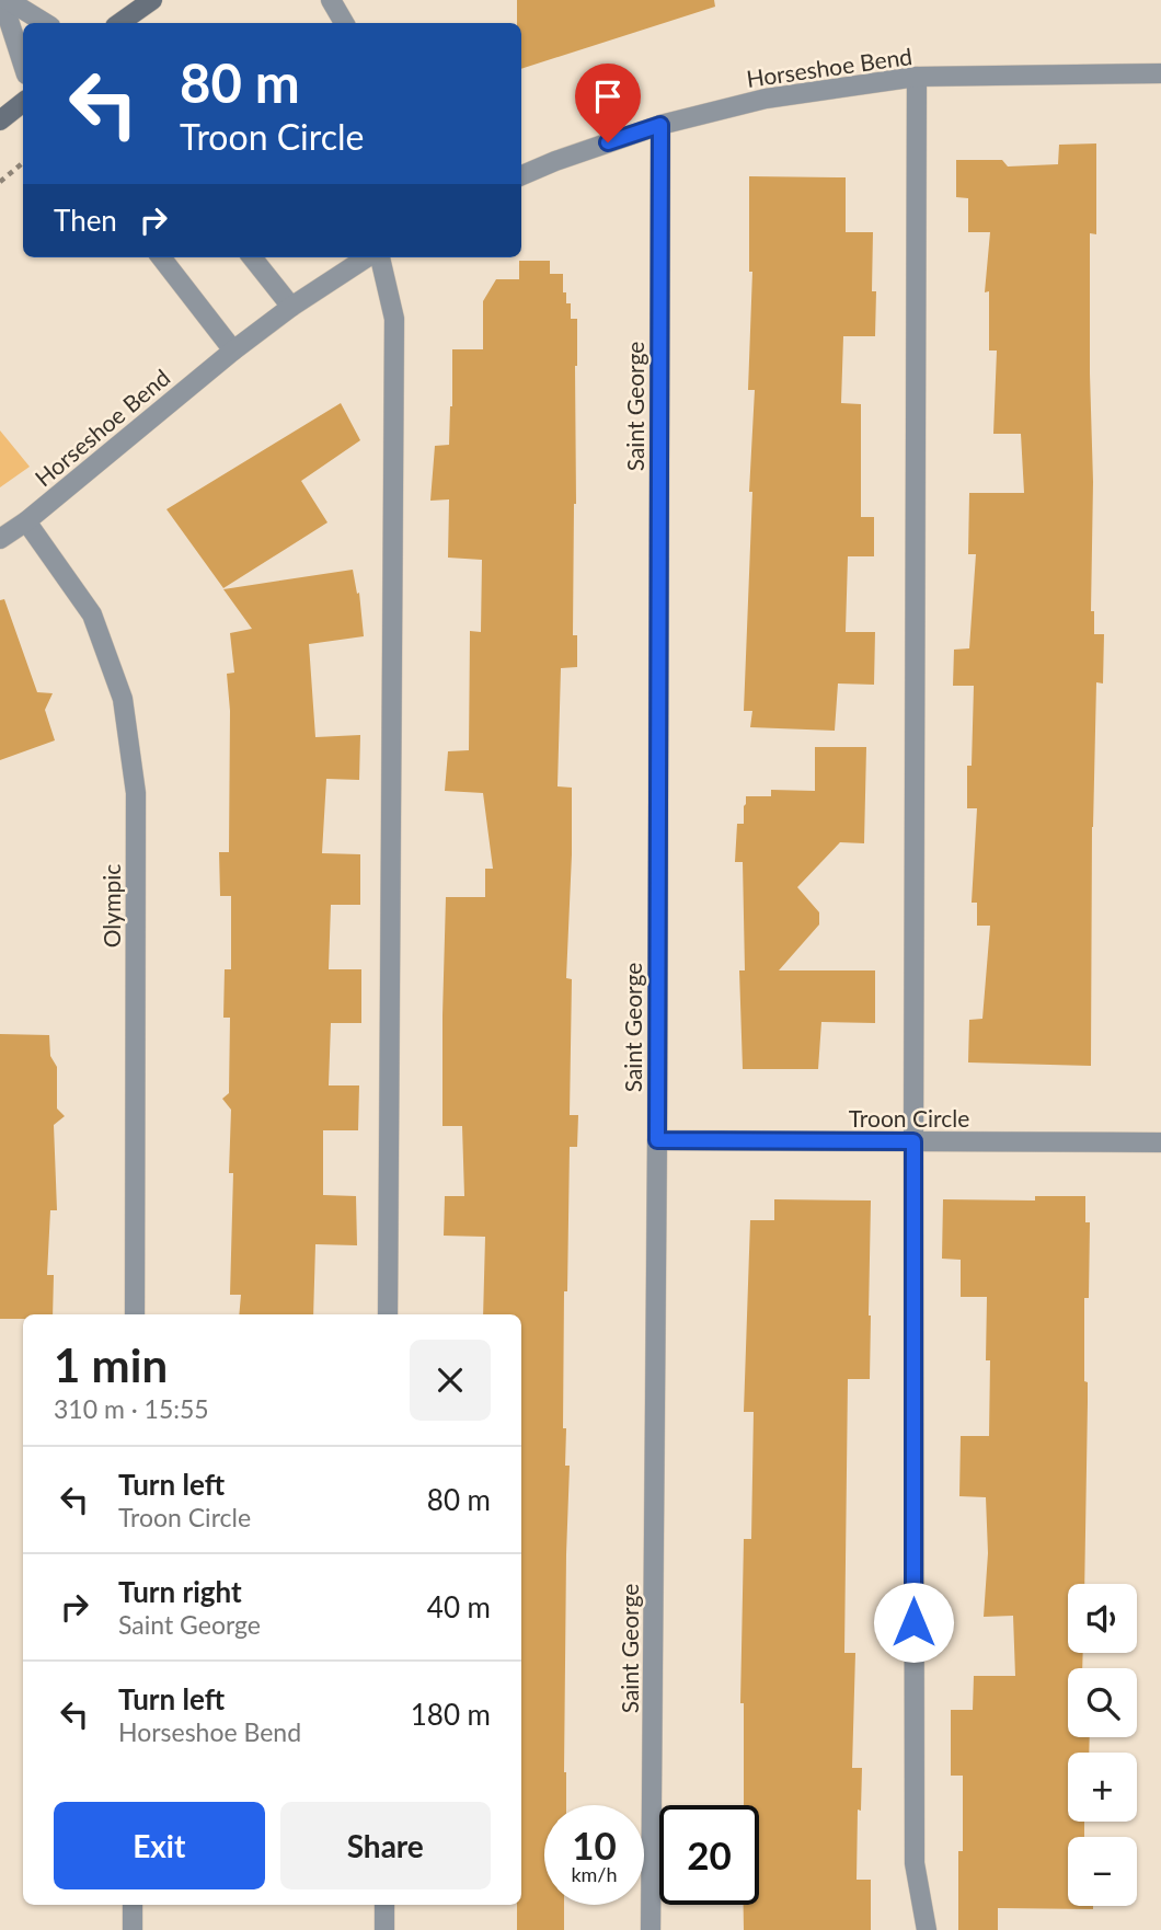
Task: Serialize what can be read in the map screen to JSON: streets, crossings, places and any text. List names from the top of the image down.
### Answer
{
  "streets": {
    "street": [
      "Horseshoe Bend",
      "Saint George",
      "Olympic",
      "Troon Circle"
    ]
  },
  "crossings": [
    ["Horseshoe Bend", "Saint George"],
    ["Horseshoe Bend", "Olympic"],
    ["Saint George", "Troon Circle"]
  ],
  "page": {
    "turn": ["80 m", "Troon Circle"],
    "then": "Then",
    "heading": ["1 min", "310 m · 15:55"],
    "list": [
      {
        "name": "Turn left",
        "note": "Troon Circle",
        "value": "80 m"
      },
      {
        "name": "Turn right",
        "note": "Saint George",
        "value": "40 m"
      },
      {
        "name": "Turn left",
        "note": "Horseshoe Bend",
        "value": "180 m"
      }
    ],
    "map_buttons": ["+", "−"],
    "buttons": ["Exit", "Share"],
    "speed": "10 km/h",
    "limit": "20"
  }
}
